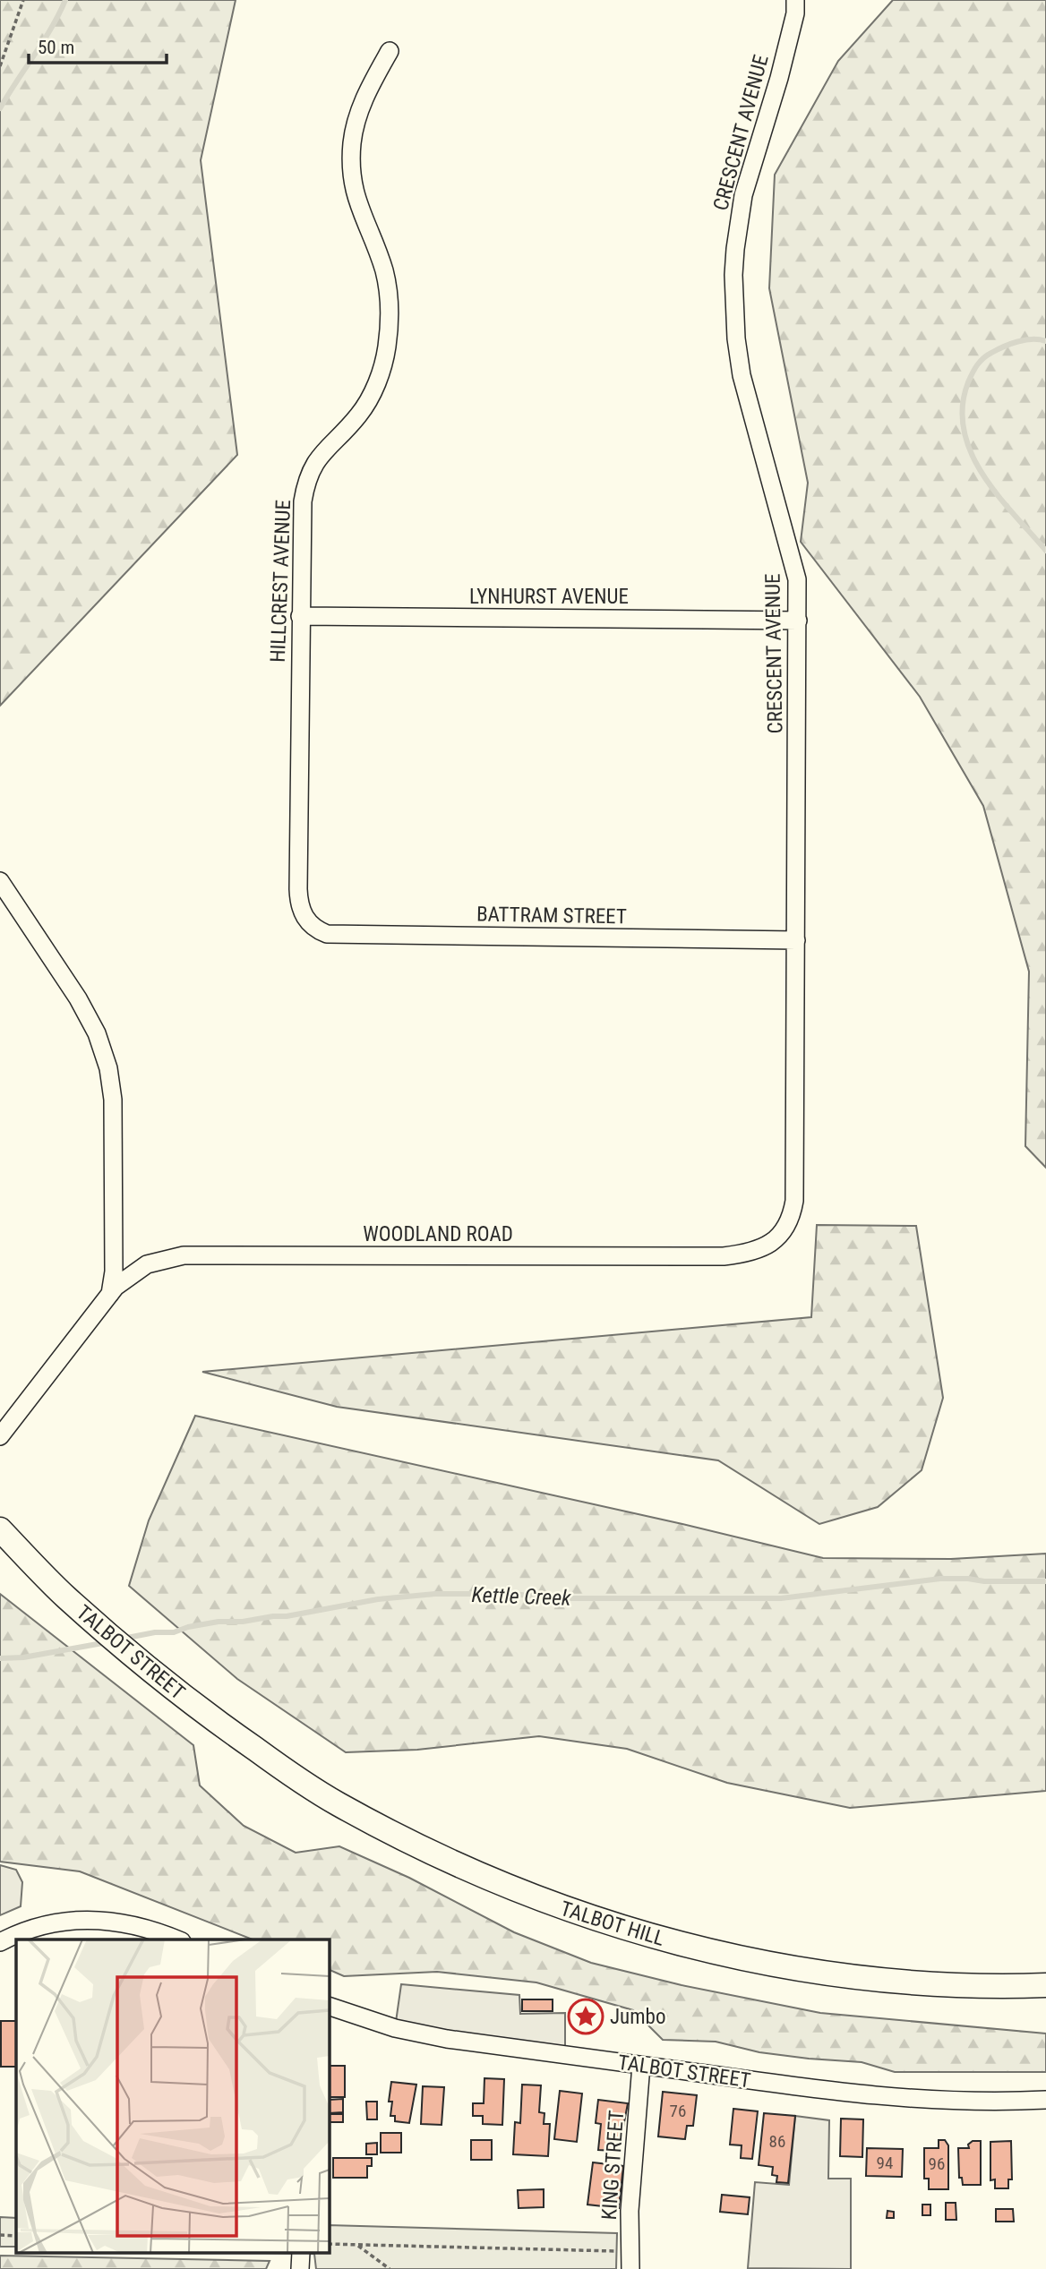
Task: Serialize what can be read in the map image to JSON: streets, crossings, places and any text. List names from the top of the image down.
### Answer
{
  "streets": {
    "main road": ["TALBOT STREET", "TALBOT HILL"],
    "street": [
      "CRESCENT AVENUE",
      "HILLCREST AVENUE",
      "LYNHURST AVENUE",
      "BATTRAM STREET",
      "WOODLAND ROAD",
      "KING STREET"
    ]
  },
  "crossings": [
    ["CRESCENT AVENUE", "LYNHURST AVENUE"],
    ["CRESCENT AVENUE", "BATTRAM STREET"],
    ["CRESCENT AVENUE", "WOODLAND ROAD"],
    ["HILLCREST AVENUE", "LYNHURST AVENUE"],
    ["HILLCREST AVENUE", "BATTRAM STREET"],
    ["TALBOT STREET", "TALBOT HILL"],
    ["TALBOT STREET", "KING STREET"]
  ],
  "water": ["Kettle Creek"],
  "places": {
    "place": ["Jumbo"]
  },
  "house_numbers": [
    "76",
    "86",
    "94",
    "96"
  ],
  "scale_bar": "50 m"
}
